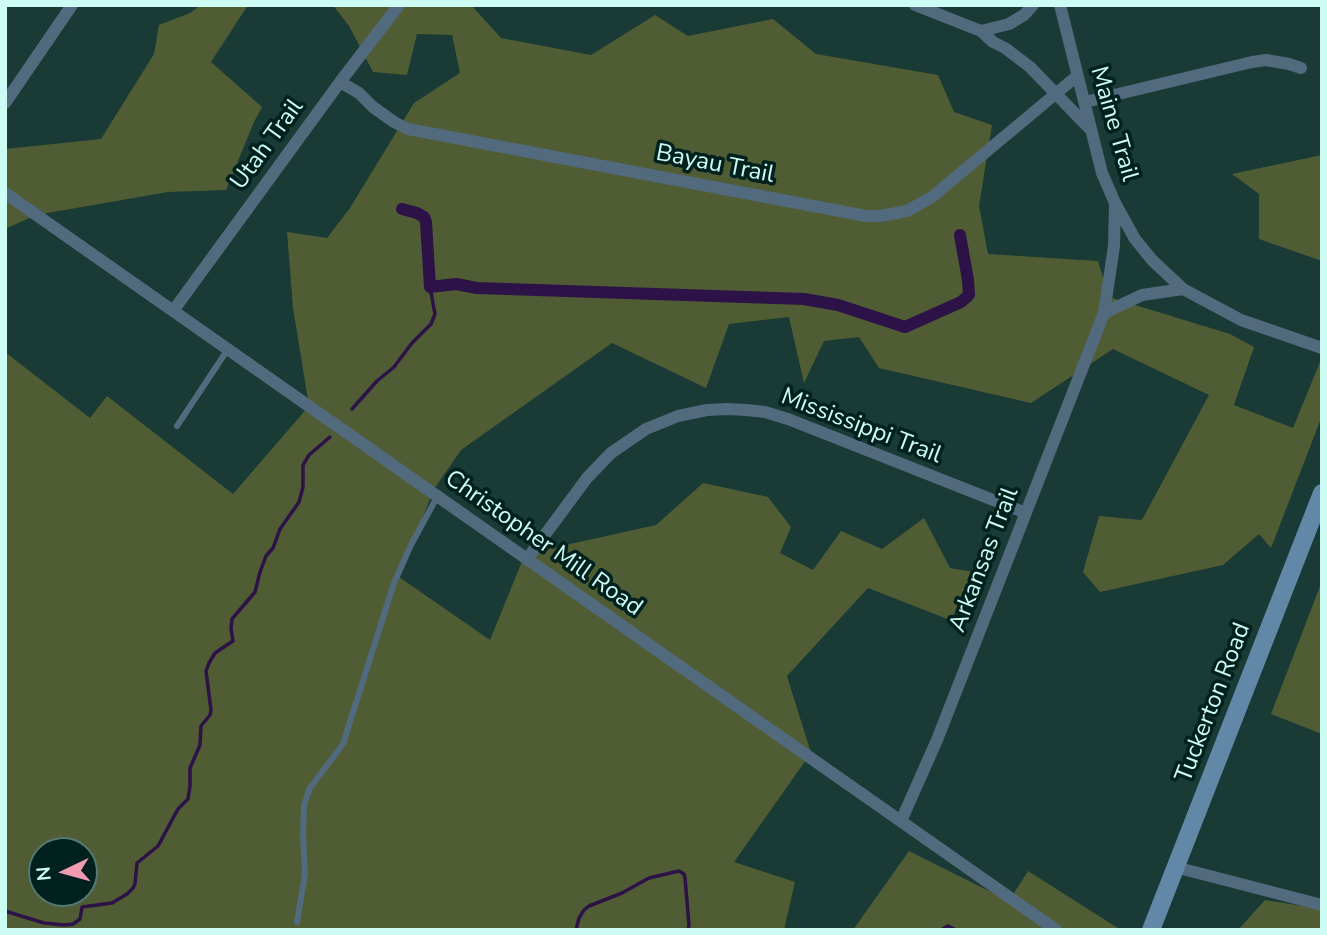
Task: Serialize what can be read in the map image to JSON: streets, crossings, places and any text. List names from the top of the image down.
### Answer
{
  "streets": {
    "main road": ["Tuckerton Road"],
    "street": [
      "Maine Trail",
      "Utah Trail",
      "Bayau Trail",
      "Mississippi Trail",
      "Christopher Mill Road",
      "Arkansas Trail"
    ]
  },
  "crossings": [
    ["Maine Trail", "Arkansas Trail"],
    ["Utah Trail", "Bayau Trail"],
    ["Utah Trail", "Christopher Mill Road"],
    ["Mississippi Trail", "Christopher Mill Road"],
    ["Mississippi Trail", "Arkansas Trail"],
    ["Christopher Mill Road", "Arkansas Trail"]
  ],
  "north": "left"
}
